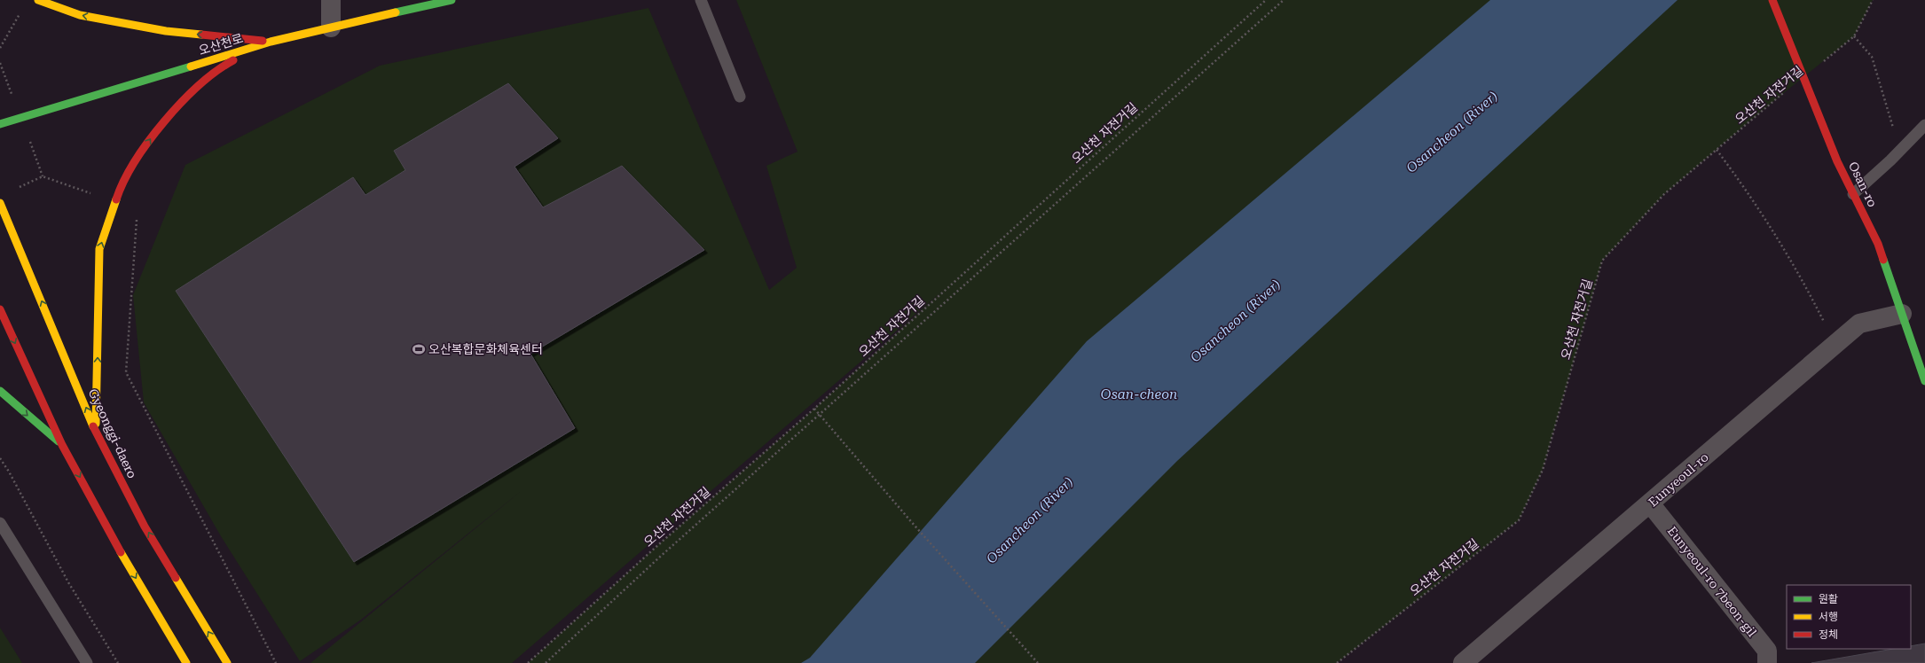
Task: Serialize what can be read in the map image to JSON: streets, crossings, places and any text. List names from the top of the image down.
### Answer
{
  "streets": {
    "main road": ["오산천로", "Osan-ro", "Gyeonggi-daero"],
    "street": ["Eunyeoul-ro", "Eunyeoul-ro 7beon-gil"],
    "path": ["오산천 자전거길"]
  },
  "crossings": [
    ["Osan-ro", "Eunyeoul-ro"],
    ["Eunyeoul-ro", "Eunyeoul-ro 7beon-gil"]
  ],
  "water": ["Osancheon (River)", "Osan-cheon"],
  "places": {
    "sports": ["오산복합문화체육센터"]
  },
  "legend": ["원활", "서행", "정체"]
}
